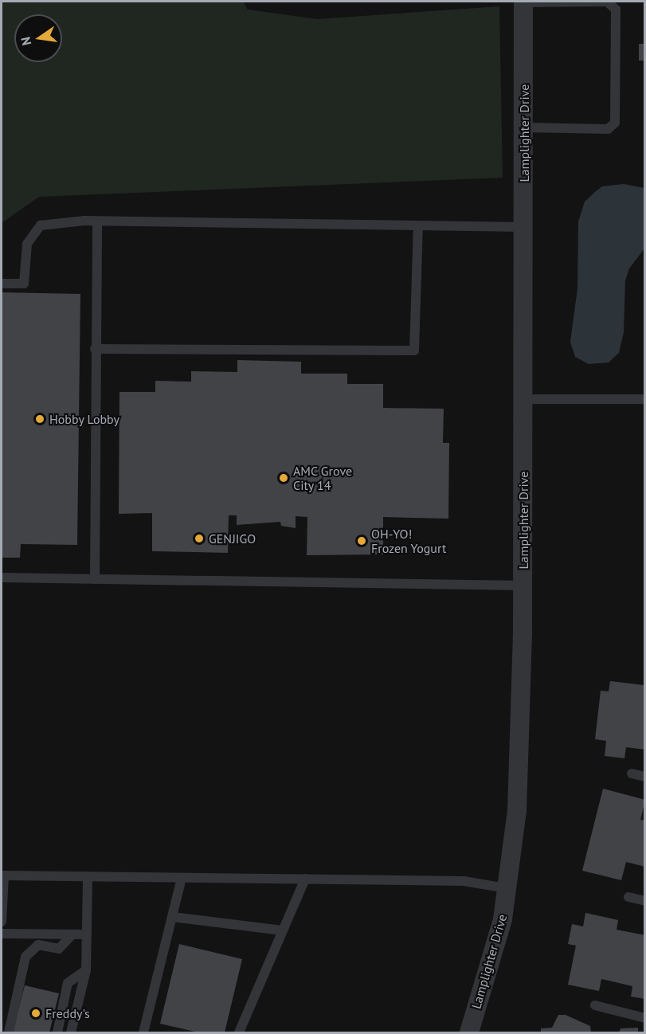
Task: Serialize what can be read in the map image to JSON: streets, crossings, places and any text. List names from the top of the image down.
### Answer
{
  "streets": {
    "street": ["Lamplighter Drive"]
  },
  "places": [
    "Hobby Lobby",
    "AMC Grove City 14",
    "GENJIGO",
    "OH-YO! Frozen Yogurt",
    "Freddy's"
  ],
  "north": "left"
}
